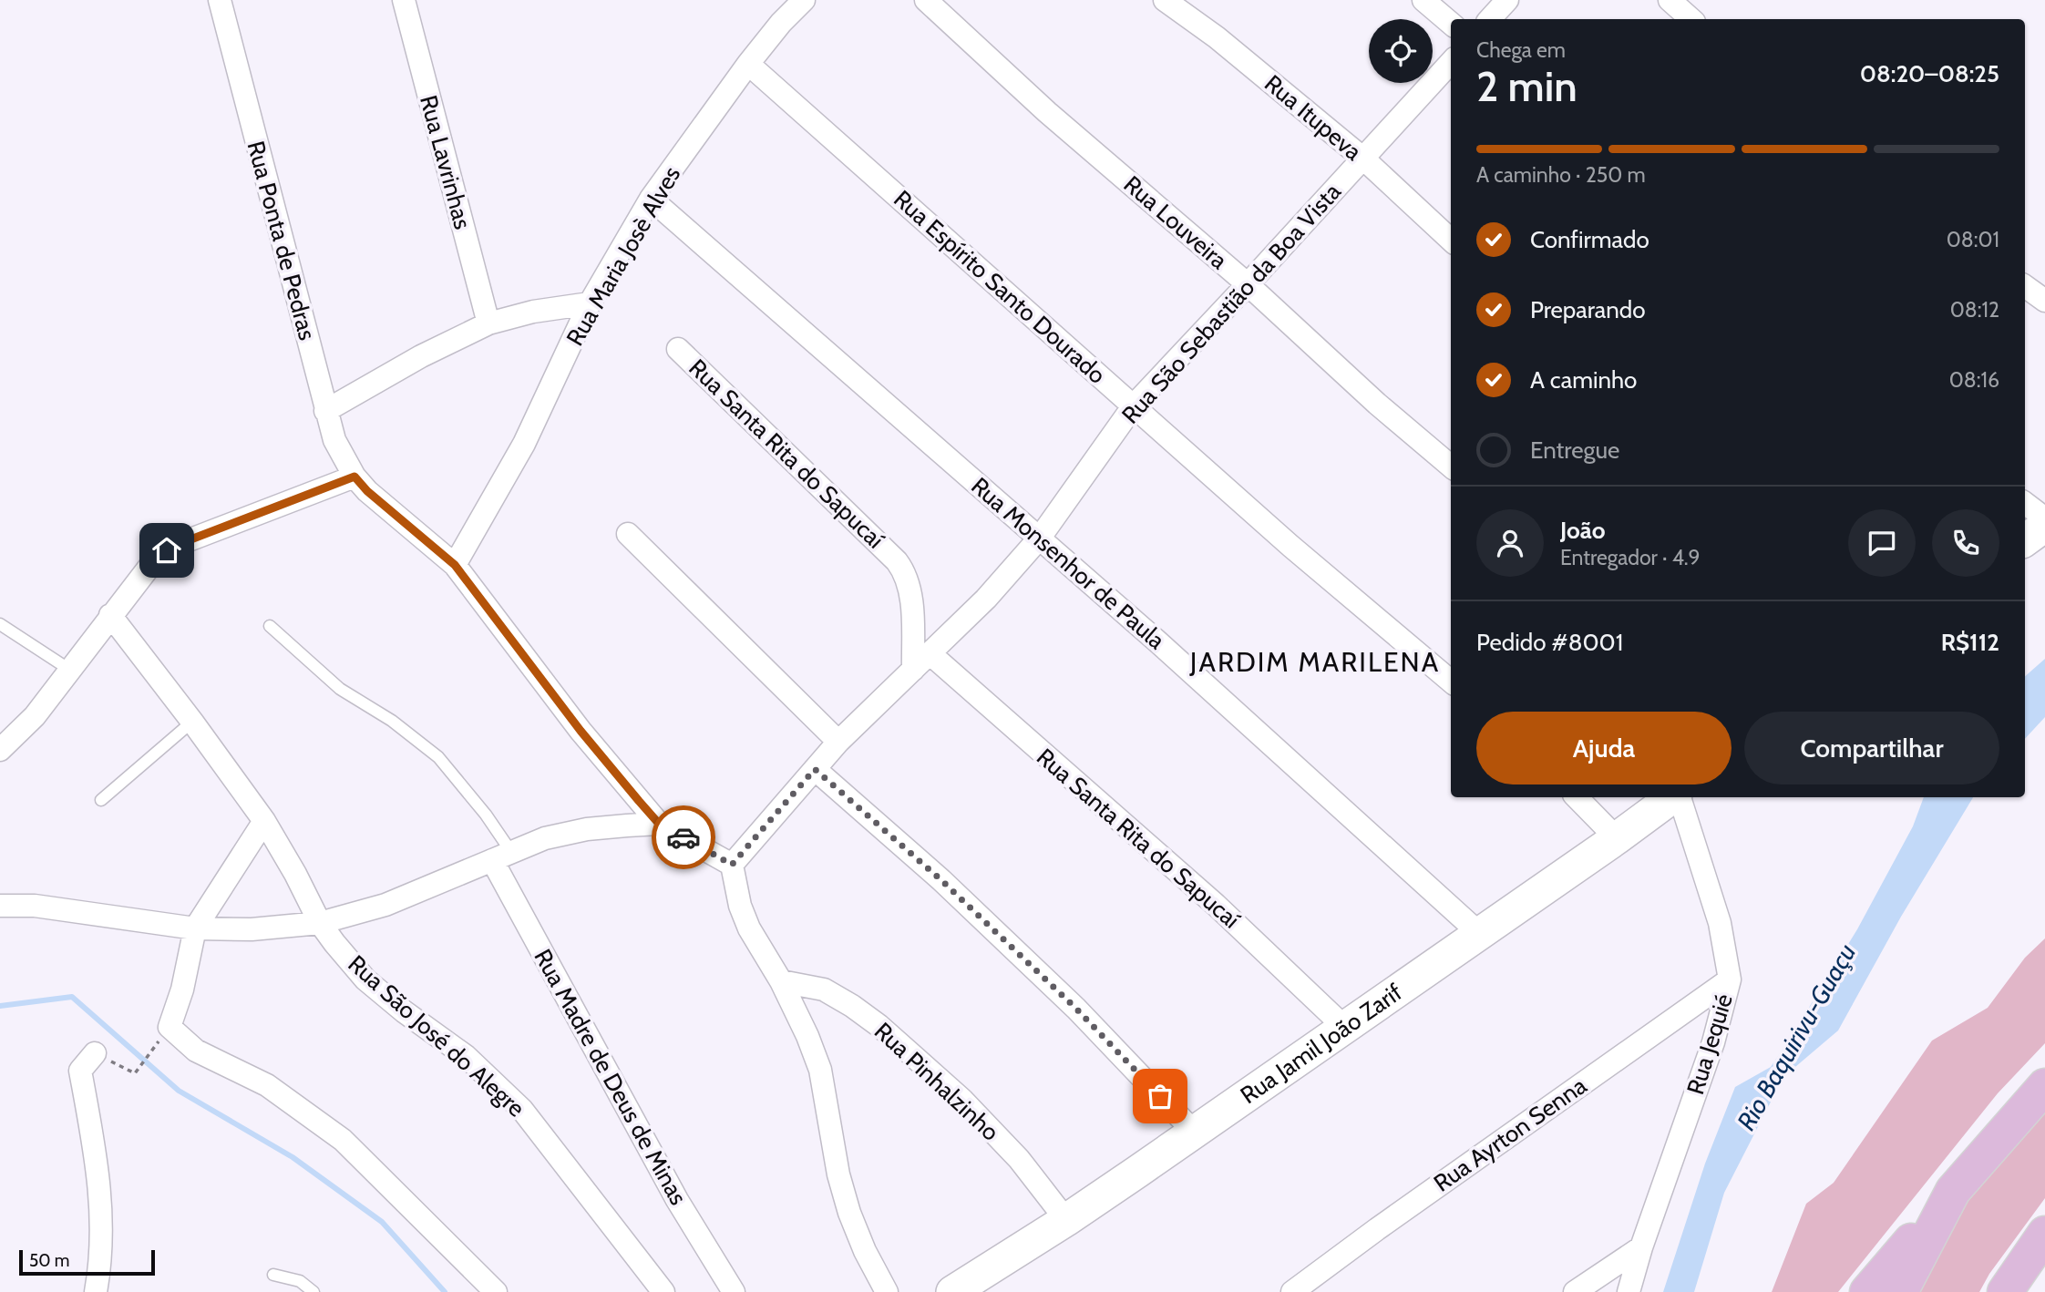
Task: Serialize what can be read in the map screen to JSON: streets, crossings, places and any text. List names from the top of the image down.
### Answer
{
  "streets": {
    "main road": ["Rua Jamil João Zarif"],
    "street": [
      "Rua Itupeva",
      "Rua Lavrinhas",
      "Rua Louveira",
      "Rua Ponta de Pedras",
      "Rua Maria Josè Alves",
      "Rua Espírito Santo Dourado",
      "Rua São Sebastião da Boa Vista",
      "Rua Santa Rita do Sapucaí",
      "Rua Monsenhor de Paula",
      "Rua São José do Alegre",
      "Rua Jequié",
      "Rua Madre de Deus de Minas",
      "Rua Pinhalzinho",
      "Rua Ayrton Senna"
    ]
  },
  "crossings": [
    ["Rua Itupeva", "Rua São Sebastião da Boa Vista"],
    ["Rua Louveira", "Rua São Sebastião da Boa Vista"],
    ["Rua Ponta de Pedras", "Rua Maria Josè Alves"],
    ["Rua Maria Josè Alves", "Rua Espírito Santo Dourado"],
    ["Rua Maria Josè Alves", "Rua Monsenhor de Paula"],
    ["Rua Espírito Santo Dourado", "Rua São Sebastião da Boa Vista"],
    ["Rua São Sebastião da Boa Vista", "Rua Santa Rita do Sapucaí"],
    ["Rua São Sebastião da Boa Vista", "Rua Monsenhor de Paula"],
    ["Rua Santa Rita do Sapucaí", "Rua Jamil João Zarif"],
    ["Rua Monsenhor de Paula", "Rua Jamil João Zarif"],
    ["Rua Jamil João Zarif", "Rua Pinhalzinho"],
    ["Rua Jequié", "Rua Ayrton Senna"]
  ],
  "districts": ["JARDIM MARILENA"],
  "water": ["Rio Baquirivu-Guaçu"],
  "scale_bar": "50 m",
  "page": {
    "heading": ["2 min", "Chega em", "08:20–08:25"],
    "panel": [
      "João",
      "Entregador · 4.9",
      "Pedido #8001",
      "R$112"
    ],
    "bar": "A caminho · 250 m",
    "list": [
      ["Confirmado", "08:01"],
      ["Preparando", "08:12"],
      ["A caminho", "08:16"],
      "Entregue"
    ],
    "buttons": ["Ajuda", "Compartilhar"],
    "scale": "50 m"
  }
}
